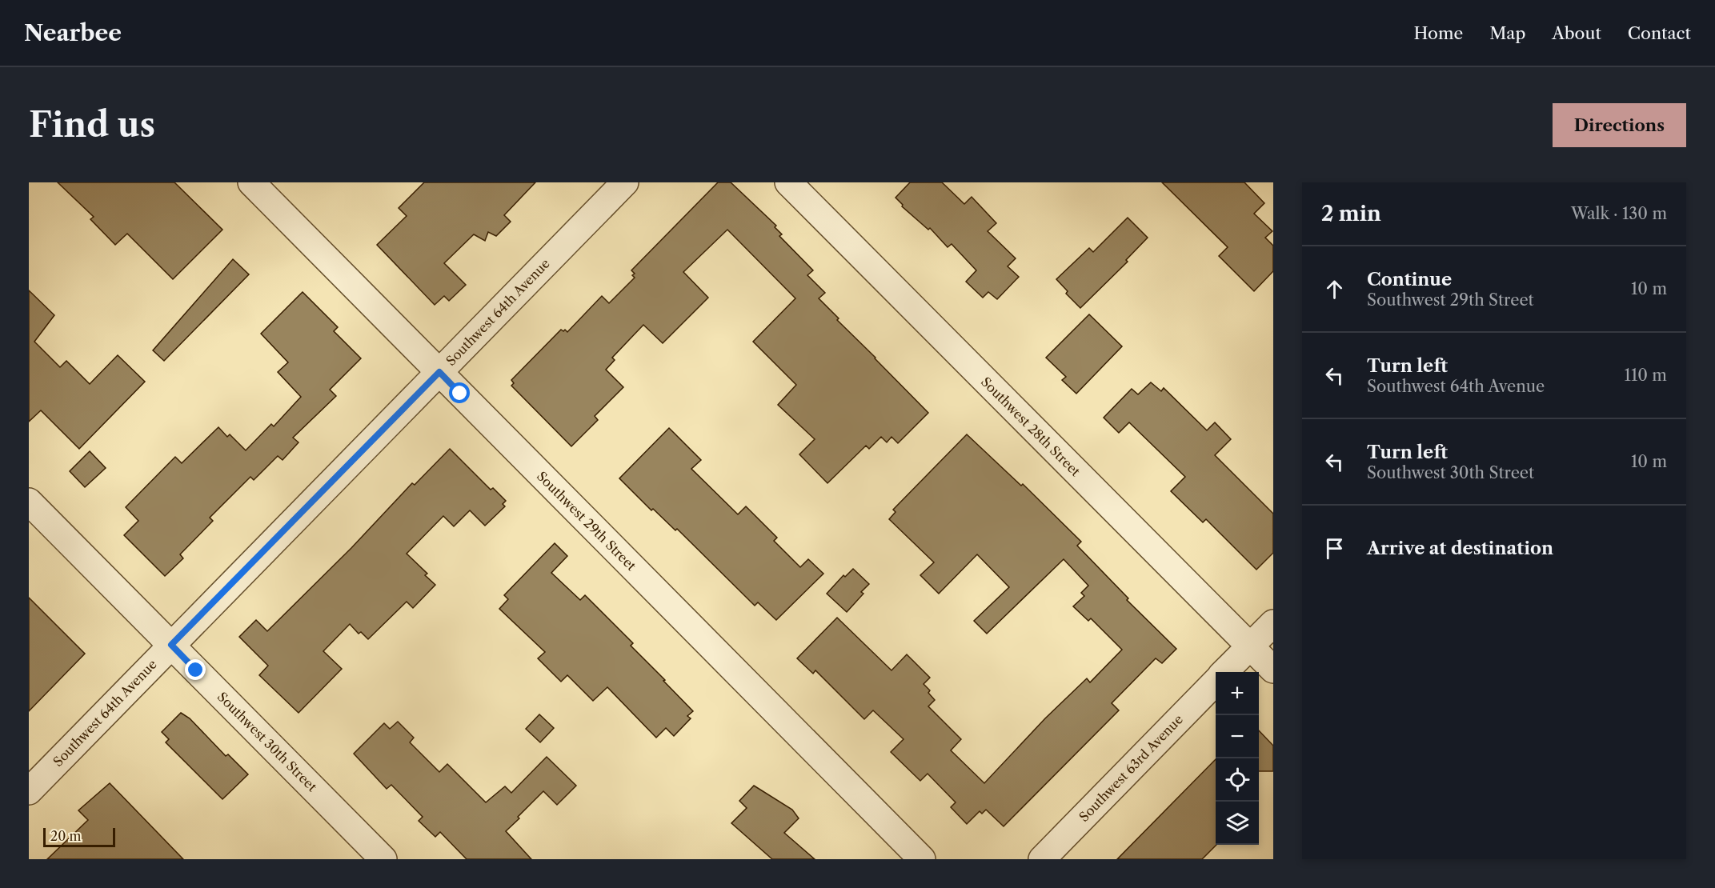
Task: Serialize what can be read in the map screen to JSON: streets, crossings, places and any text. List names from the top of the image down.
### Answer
{
  "streets": {
    "street": [
      "Southwest 64th Avenue",
      "Southwest 28th Street",
      "Southwest 29th Street",
      "Southwest 30th Street",
      "Southwest 63rd Avenue"
    ]
  },
  "crossings": [
    ["Southwest 64th Avenue", "Southwest 29th Street"],
    ["Southwest 64th Avenue", "Southwest 30th Street"],
    ["Southwest 28th Street", "Southwest 63rd Avenue"]
  ],
  "scale_bar": "20 m",
  "page": {
    "header": "Nearbee",
    "nav": [
      "Home",
      "Map",
      "About",
      "Contact"
    ],
    "buttons": "Directions",
    "title": "Find us",
    "heading": ["2 min", "Walk · 130 m"],
    "list": [
      ["Continue", "Southwest 29th Street", "10 m"],
      ["Turn left", "Southwest 64th Avenue", "110 m"],
      ["Turn left", "Southwest 30th Street", "10 m"],
      "Arrive at destination"
    ],
    "map_buttons": ["+", "−"],
    "scale": "20 m"
  }
}
